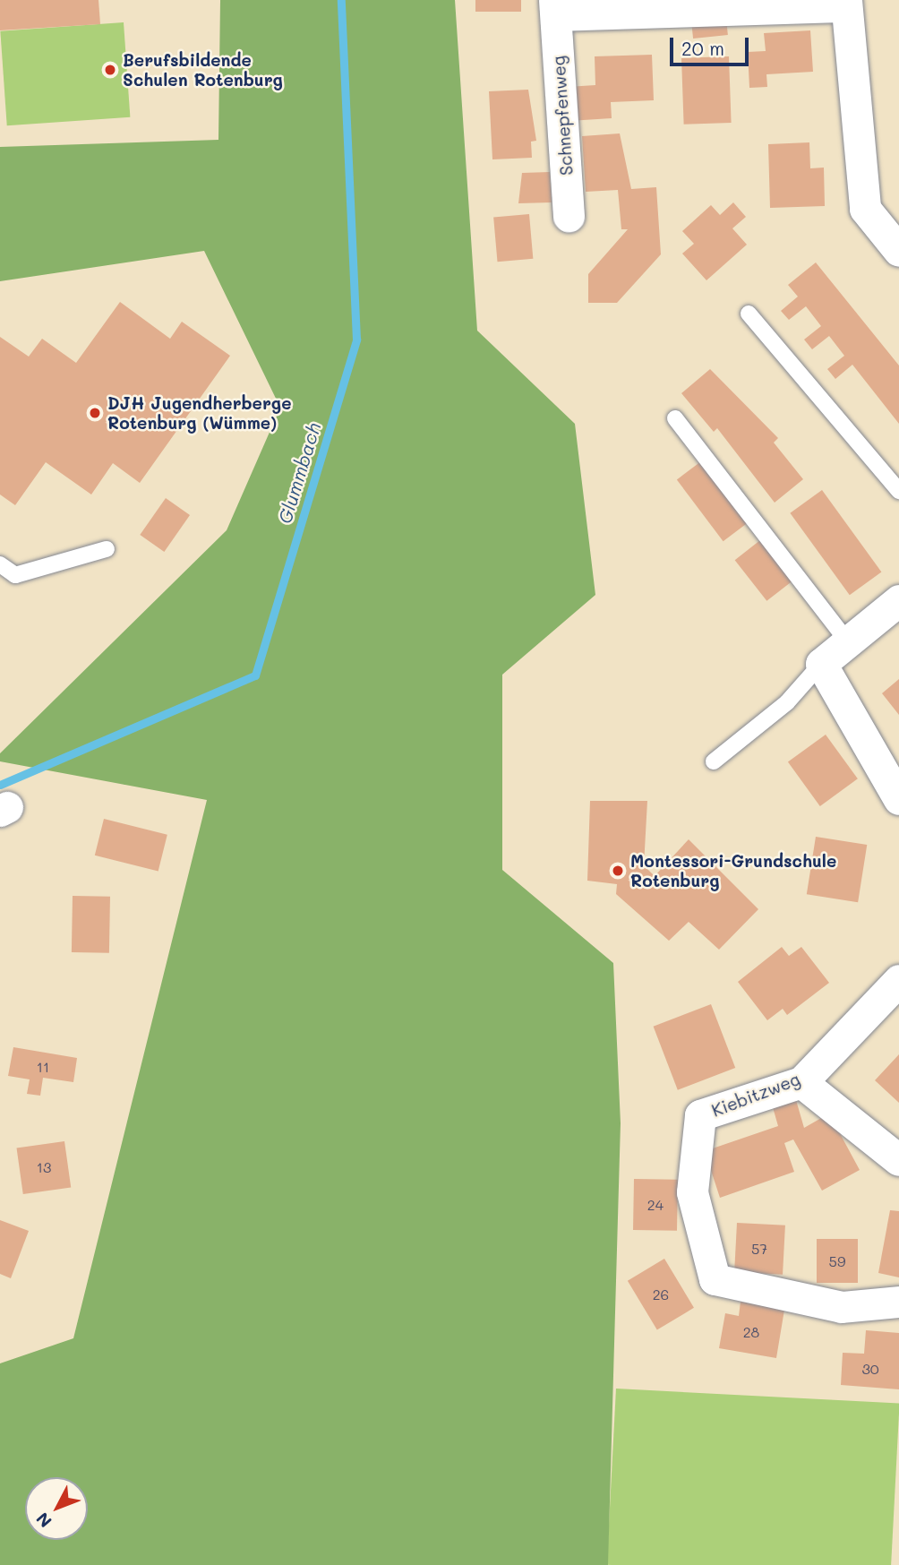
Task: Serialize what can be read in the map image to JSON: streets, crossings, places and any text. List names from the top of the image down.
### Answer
{
  "streets": {
    "street": ["Schnepfenweg", "Kiebitzweg"]
  },
  "water": ["Glummbach"],
  "places": ["Berufsbildende Schulen Rotenburg", "DJH Jugendherberge Rotenburg (Wümme)", "Montessori-Grundschule Rotenburg"],
  "house_numbers": [
    "11",
    "13",
    "24",
    "57",
    "59",
    "26",
    "28",
    "30"
  ],
  "scale_bar": "20 m",
  "north": "bottom left"
}
